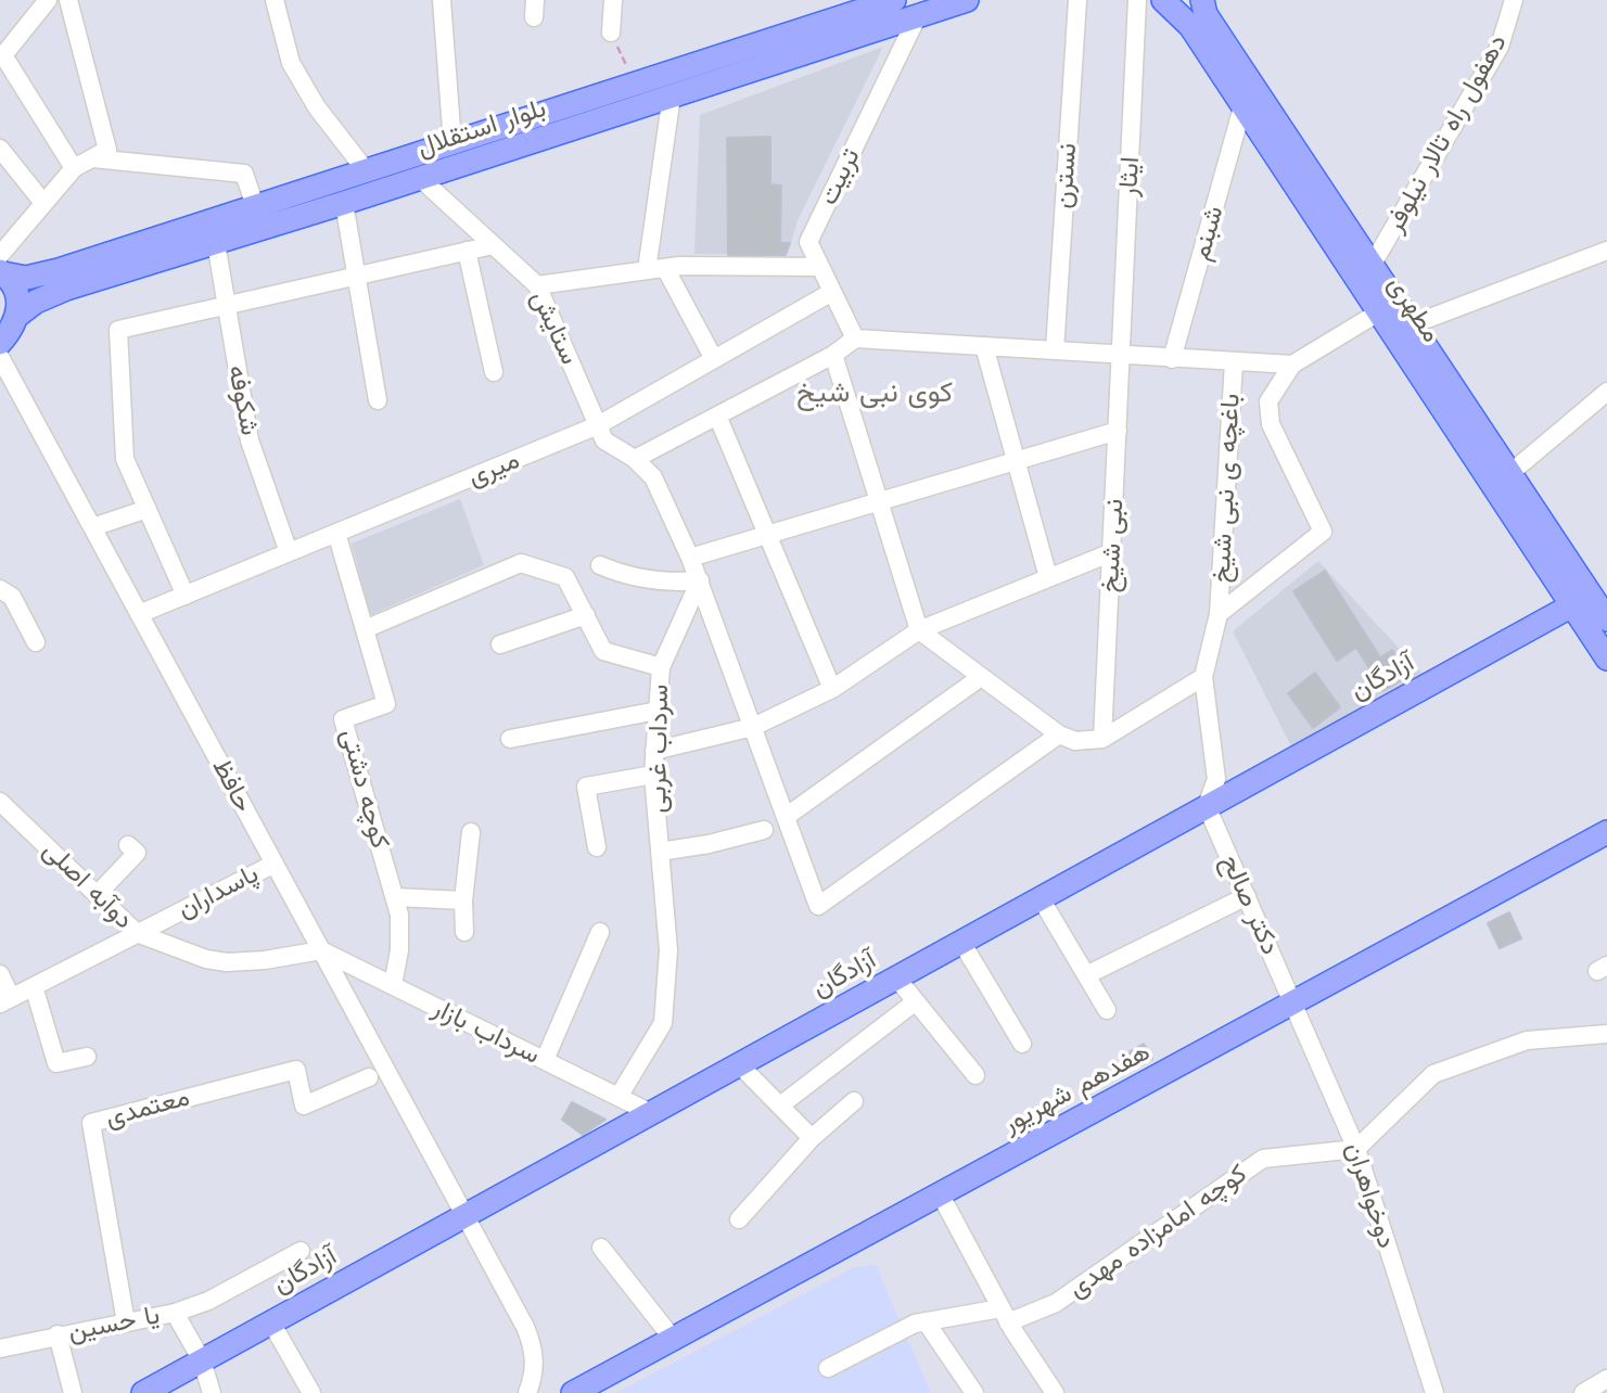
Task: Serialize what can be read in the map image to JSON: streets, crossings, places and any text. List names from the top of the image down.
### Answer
{
  "streets": {
    "main road": [
      "بلوار استقلال",
      "مطهری",
      "آزادگان",
      "هفدهم شهریور"
    ],
    "street": [
      "دهفول راه تالار نیلوفر",
      "نسترن",
      "تربیت",
      "ایثار",
      "شبنم",
      "ستایش",
      "شکوفه",
      "میری",
      "باغچه ی نبی شیخ",
      "نبی شیخ",
      "سرداب غربی",
      "حافظ",
      "کوچه دشتی",
      "دوآبه اصلی",
      "پاسداران",
      "دکتر صالح",
      "سرداب بازار",
      "معتمدی",
      "دوخواهران",
      "کوچه امامزاده مهدی",
      "یا حسین"
    ]
  },
  "crossings": [
    ["بلوار استقلال", "تربیت"],
    ["بلوار استقلال", "ستایش"],
    ["بلوار استقلال", "شکوفه"],
    ["دهفول راه تالار نیلوفر", "مطهری"],
    ["تربیت", "میری"],
    ["ایثار", "نبی شیخ"],
    ["شبنم", "مطهری"],
    ["مطهری", "آزادگان"],
    ["ستایش", "میری"],
    ["شکوفه", "میری"],
    ["میری", "حافظ"],
    ["میری", "کوچه دشتی"],
    ["آزادگان", "حافظ"],
    ["آزادگان", "دکتر صالح"],
    ["آزادگان", "سرداب بازار"],
    ["آزادگان", "یا حسین"],
    ["سرداب غربی", "سرداب بازار"],
    ["حافظ", "دوآبه اصلی"],
    ["حافظ", "پاسداران"],
    ["حافظ", "سرداب بازار"],
    ["کوچه دشتی", "سرداب بازار"],
    ["دوآبه اصلی", "پاسداران"],
    ["دوآبه اصلی", "سرداب بازار"],
    ["دکتر صالح", "هفدهم شهریور"],
    ["دکتر صالح", "دوخواهران"],
    ["هفدهم شهریور", "دوخواهران"],
    ["معتمدی", "یا حسین"],
    ["دوخواهران", "کوچه امامزاده مهدی"]
  ],
  "districts": ["کوی نبی شیخ"]
}
